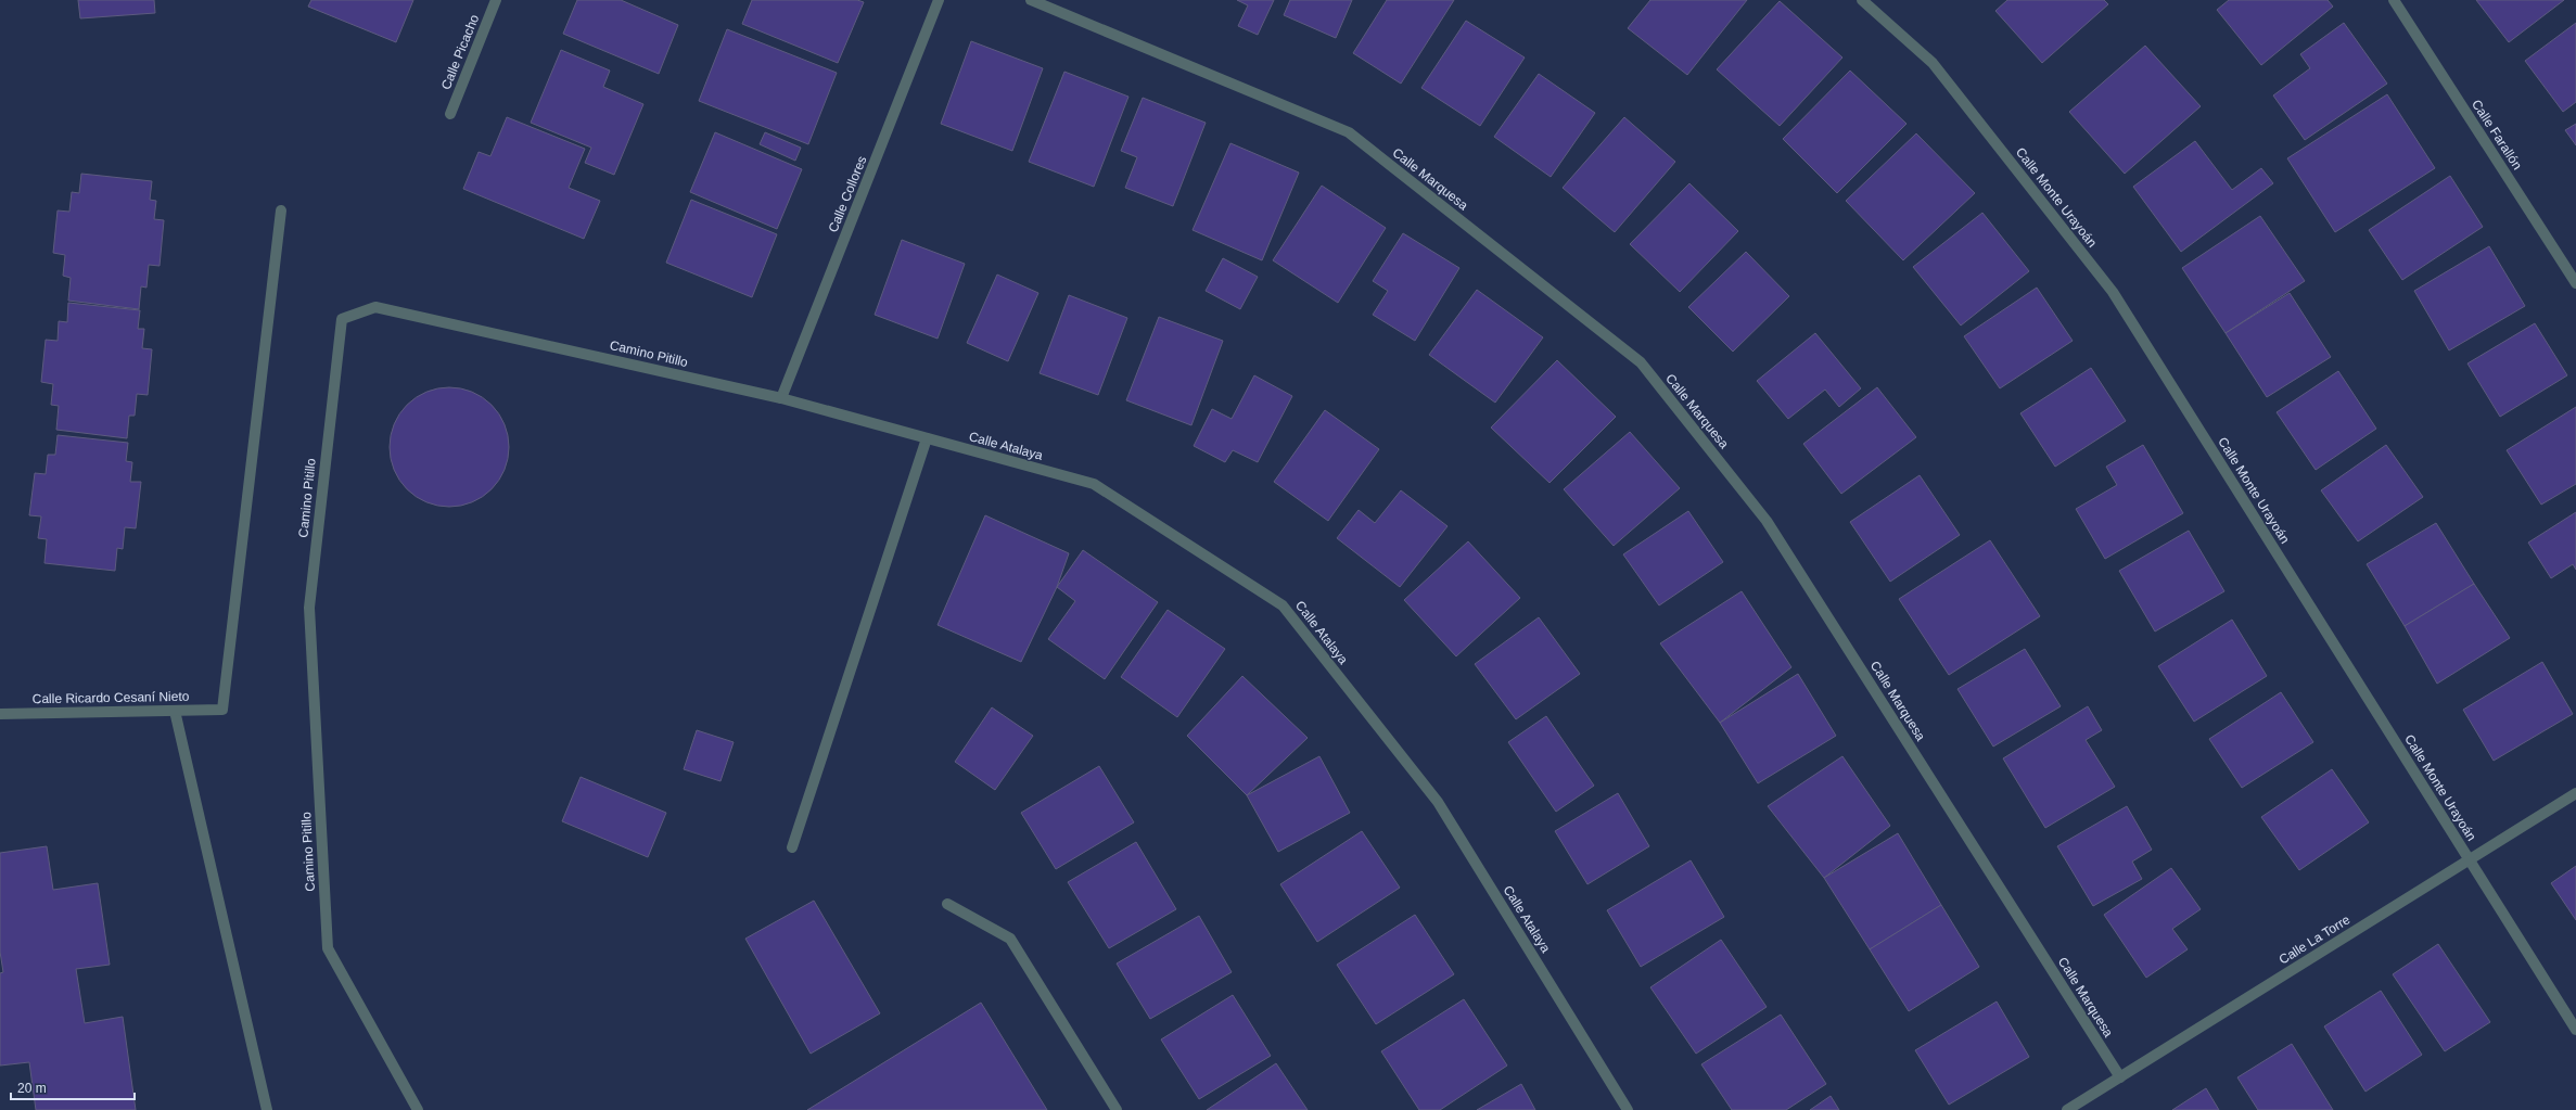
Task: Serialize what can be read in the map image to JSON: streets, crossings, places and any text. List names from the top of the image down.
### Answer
{
  "streets": {
    "street": [
      "Calle Picacho",
      "Calle Farallón",
      "Calle Marquesa",
      "Calle Collores",
      "Calle Monte Urayoán",
      "Camino Pitillo",
      "Calle Atalaya",
      "Calle Ricardo Cesaní Nieto",
      "Calle La Torre"
    ]
  },
  "crossings": [
    ["Calle Marquesa", "Calle La Torre"],
    ["Calle Collores", "Camino Pitillo"],
    ["Calle Collores", "Calle Atalaya"],
    ["Calle Monte Urayoán", "Calle La Torre"],
    ["Camino Pitillo", "Calle Atalaya"]
  ],
  "scale_bar": "20 m"
}
